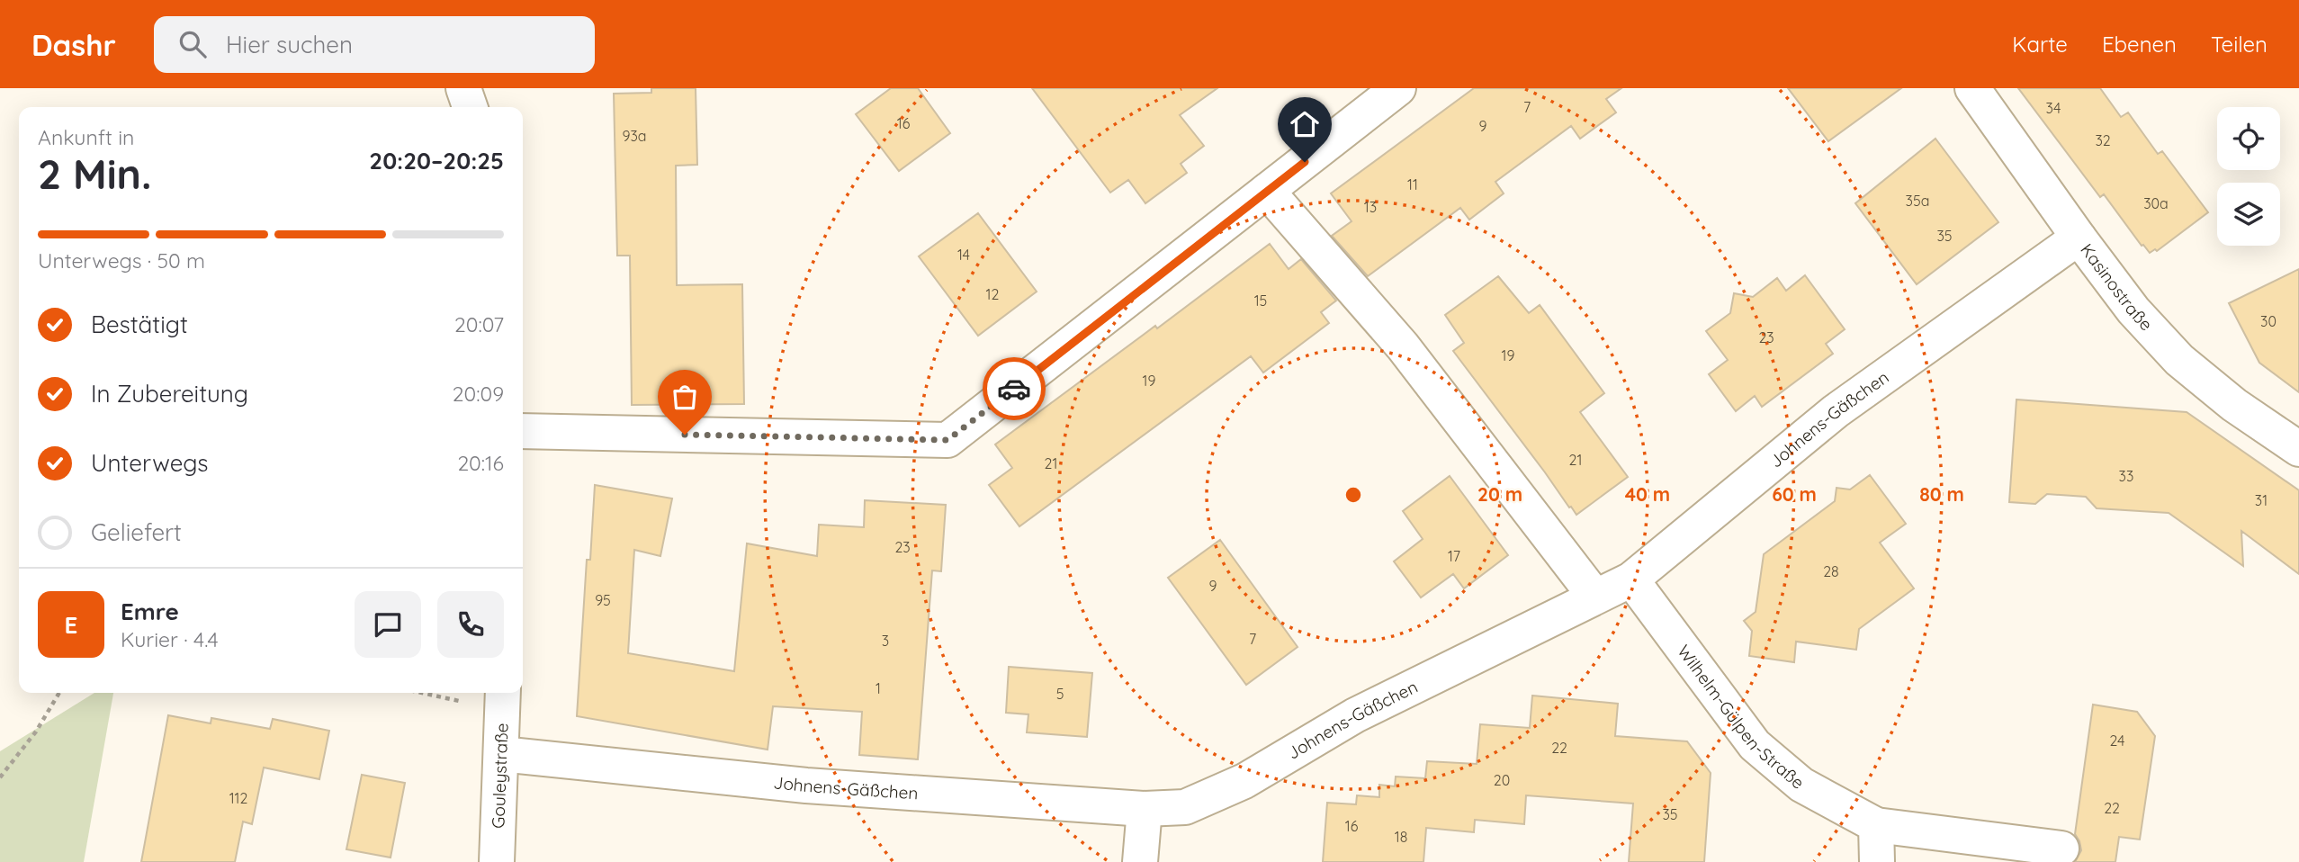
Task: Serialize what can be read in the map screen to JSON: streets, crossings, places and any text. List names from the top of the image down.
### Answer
{
  "streets": {
    "street": [
      "Kasinostraße",
      "Johnens-Gäßchen",
      "Wilhelm-Gülpen-Straße",
      "Gouleystraße"
    ]
  },
  "crossings": [
    ["Kasinostraße", "Johnens-Gäßchen"],
    ["Johnens-Gäßchen", "Wilhelm-Gülpen-Straße"],
    ["Johnens-Gäßchen", "Gouleystraße"]
  ],
  "house_numbers": [
    "7",
    "34",
    "16",
    "9",
    "93a",
    "32",
    "11",
    "35a",
    "30a",
    "13",
    "35",
    "14",
    "12",
    "15",
    "30",
    "23",
    "19",
    "19",
    "21",
    "21",
    "33",
    "31",
    "23",
    "17",
    "28",
    "9",
    "95",
    "7",
    "3",
    "1",
    "5",
    "24",
    "22",
    "20",
    "112",
    "22",
    "35",
    "16",
    "18"
  ],
  "page": {
    "header": "Dashr",
    "search": "Hier suchen",
    "nav": ["Karte", "Ebenen", "Teilen"],
    "heading": ["2 Min.", "Ankunft in", "20:20–20:25"],
    "panel": ["Emre", "Kurier · 4.4"],
    "bar": "Unterwegs · 50 m",
    "list": [
      ["Bestätigt", "20:07"],
      ["In Zubereitung", "20:09"],
      ["Unterwegs", "20:16"],
      "Geliefert"
    ],
    "round": "E"
  },
  "rings": [
    "20 m",
    "40 m",
    "60 m",
    "80 m"
  ]
}
